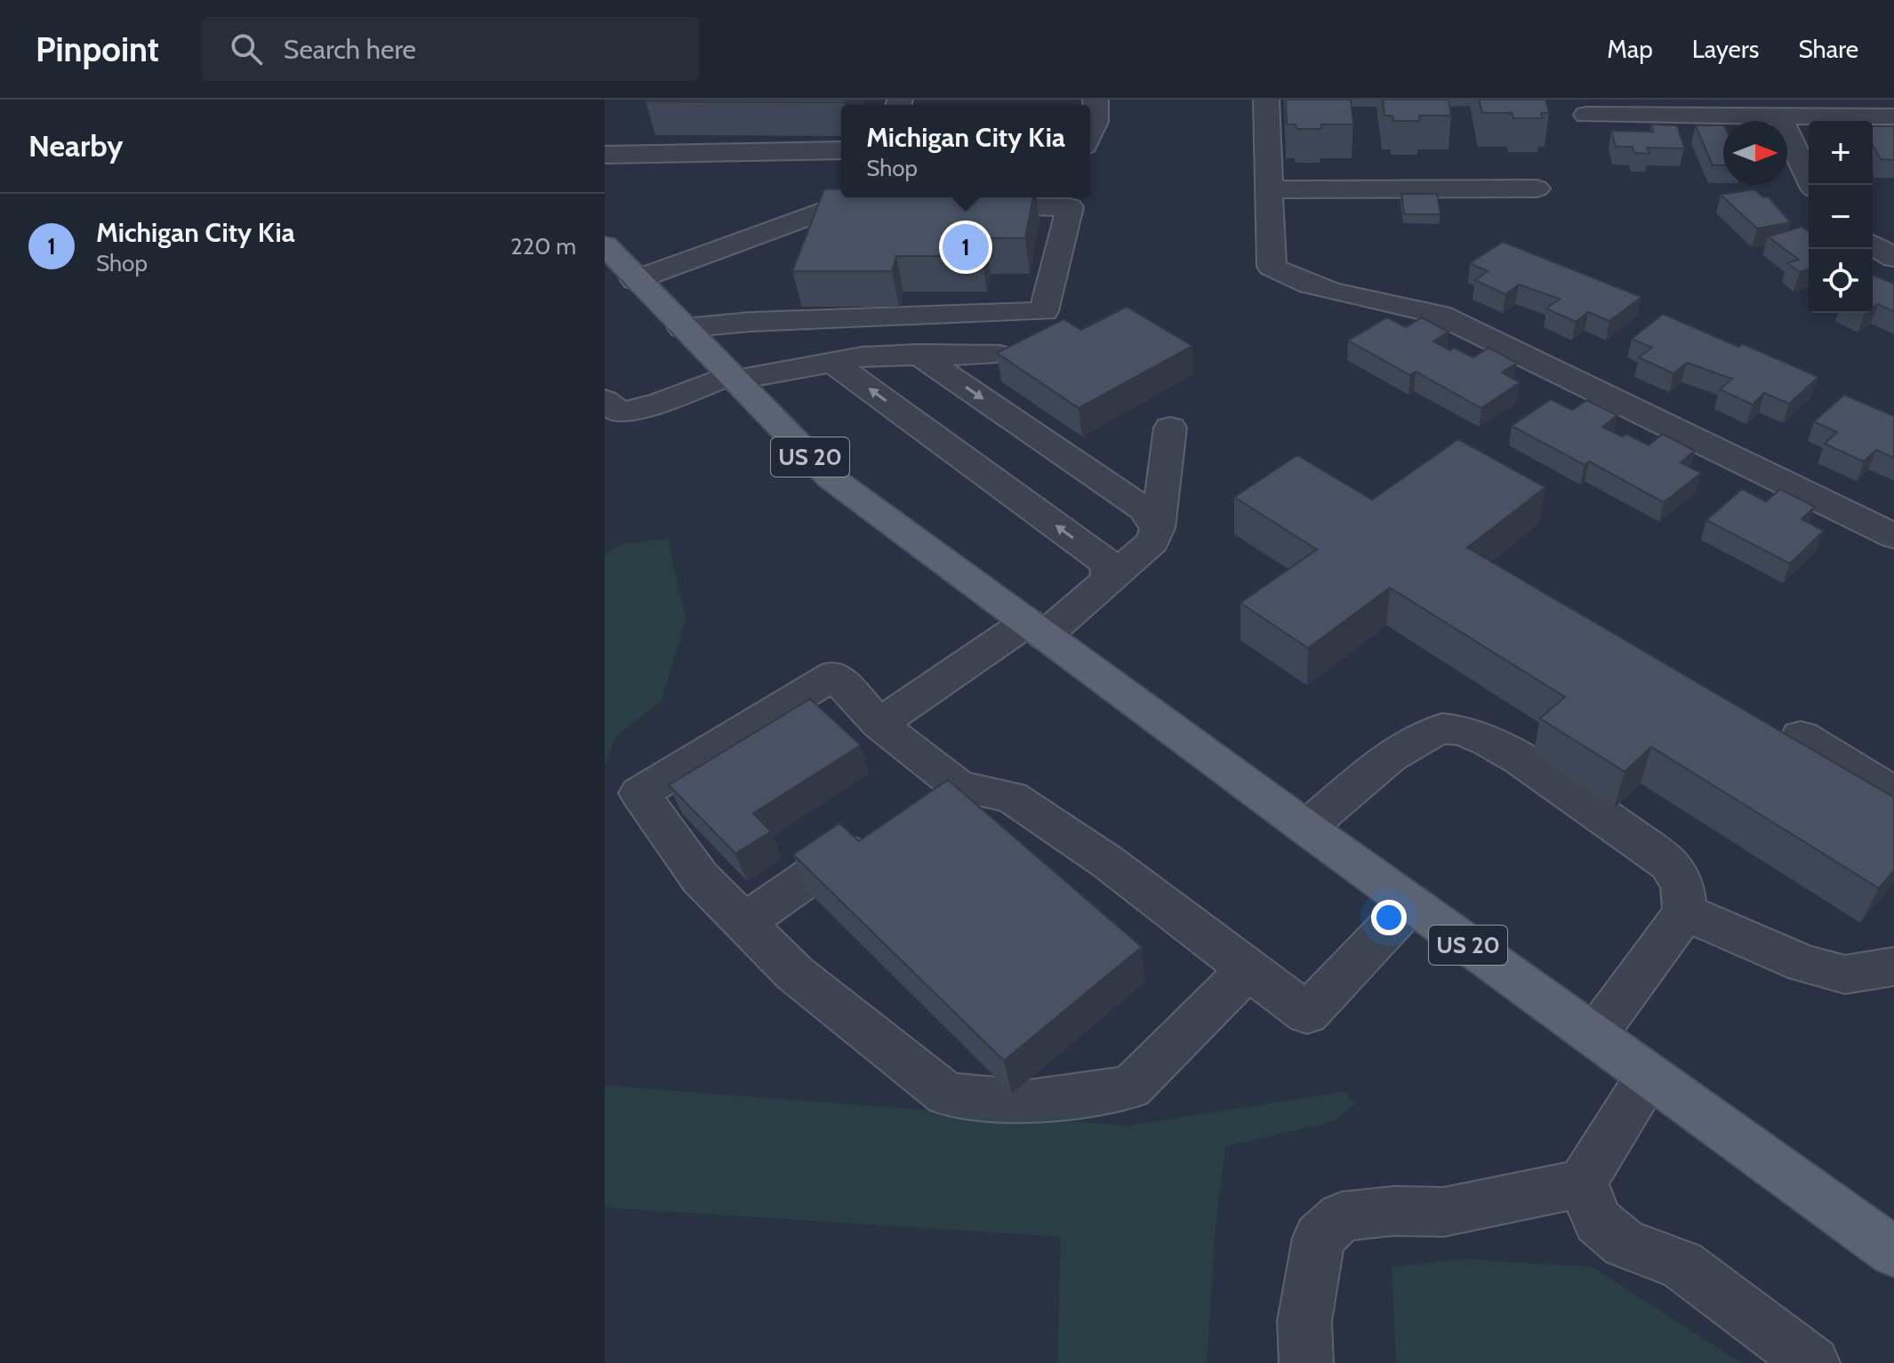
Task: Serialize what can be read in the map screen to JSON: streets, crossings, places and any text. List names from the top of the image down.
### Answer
{
  "streets": {
    "main road": ["US 20"]
  },
  "north": "right",
  "page": {
    "header": "Pinpoint",
    "search": "Search here",
    "nav": ["Map", "Layers", "Share"],
    "heading": "Nearby",
    "popup": ["Michigan City Kia", "Shop"],
    "map_buttons": ["+", "−"],
    "list": [
      {
        "mark": "1",
        "name": "Michigan City Kia",
        "note": "Shop",
        "value": "220 m"
      }
    ],
    "pins": "1"
  }
}
